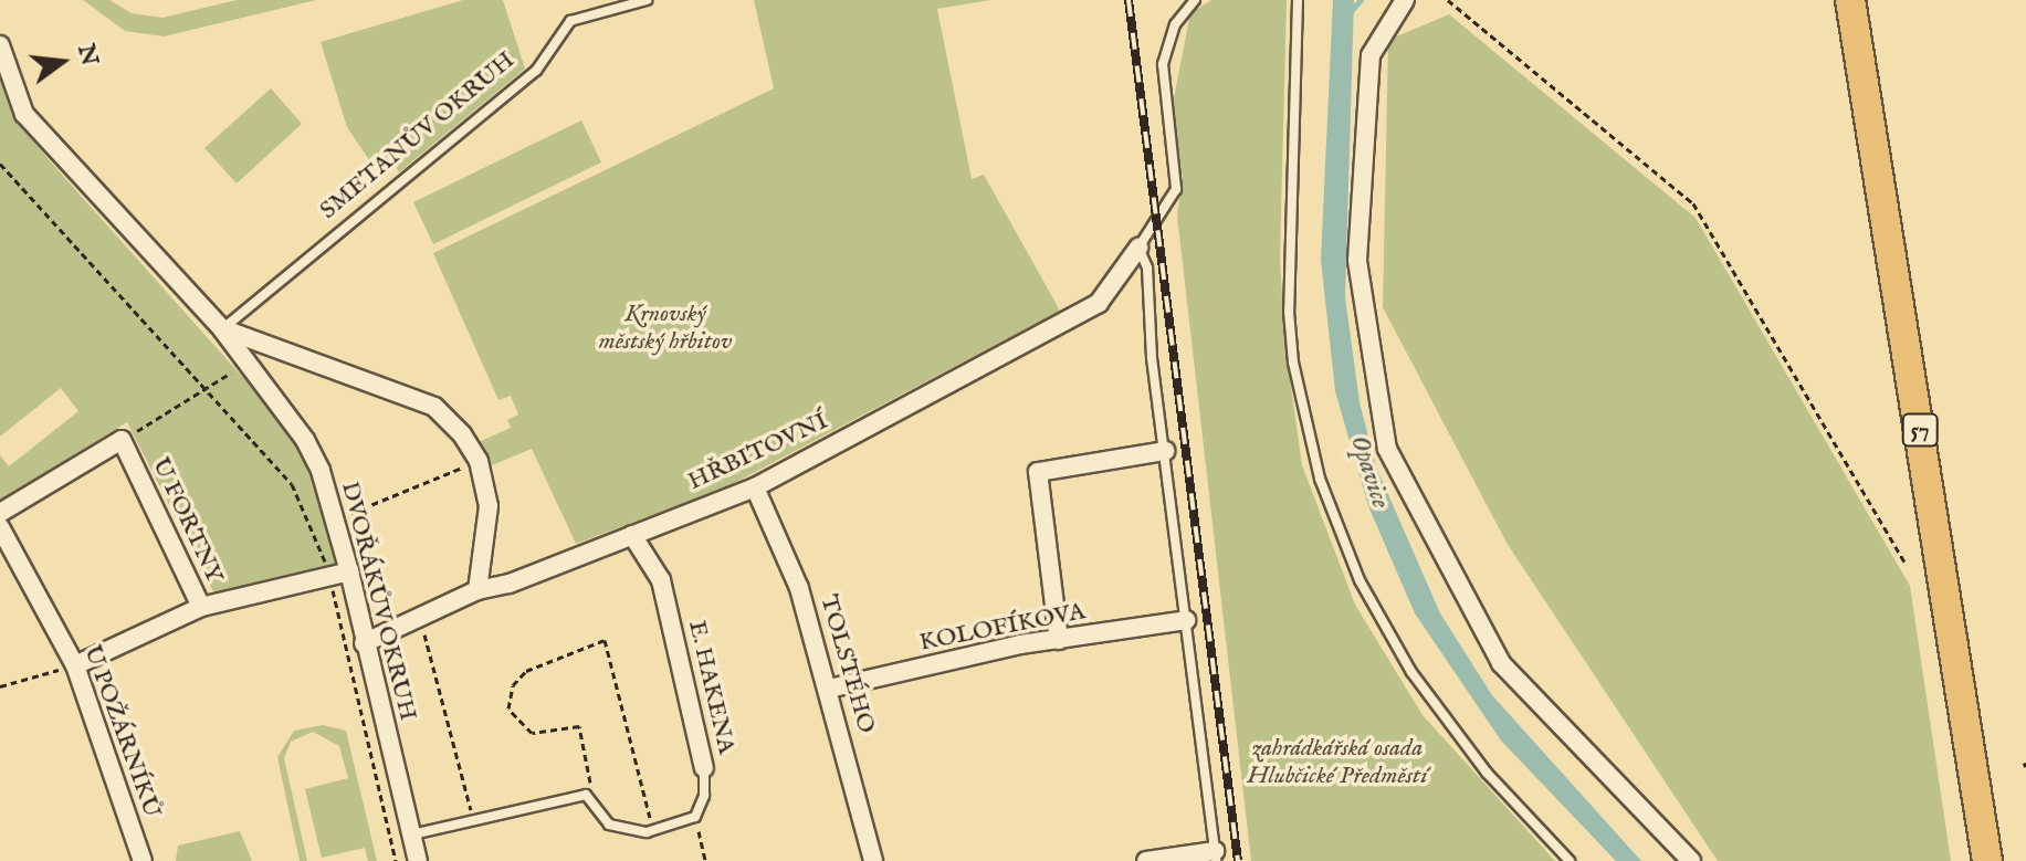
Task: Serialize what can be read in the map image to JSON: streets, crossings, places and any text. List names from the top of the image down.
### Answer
{
  "streets": {
    "main road": ["57"],
    "street": [
      "HŘBITOVNÍ",
      "U FORTNY",
      "DVOŘÁKŮV OKRUH",
      "KOLOFÍKOVA",
      "TOLSTÉHO",
      "E. HAKENA",
      "U POŽÁRNÍKŮ"
    ],
    "lane": ["SMETANŮV OKRUH"]
  },
  "crossings": [
    ["SMETANŮV OKRUH", "DVOŘÁKŮV OKRUH"],
    ["HŘBITOVNÍ", "DVOŘÁKŮV OKRUH"],
    ["HŘBITOVNÍ", "TOLSTÉHO"],
    ["HŘBITOVNÍ", "E. HAKENA"],
    ["KOLOFÍKOVA", "TOLSTÉHO"]
  ],
  "water": ["Opavice"],
  "parks": ["Krnovský městský hřbitov", "zahrádkářská osada Hlubčické Předměstí"],
  "north": "right"
}
